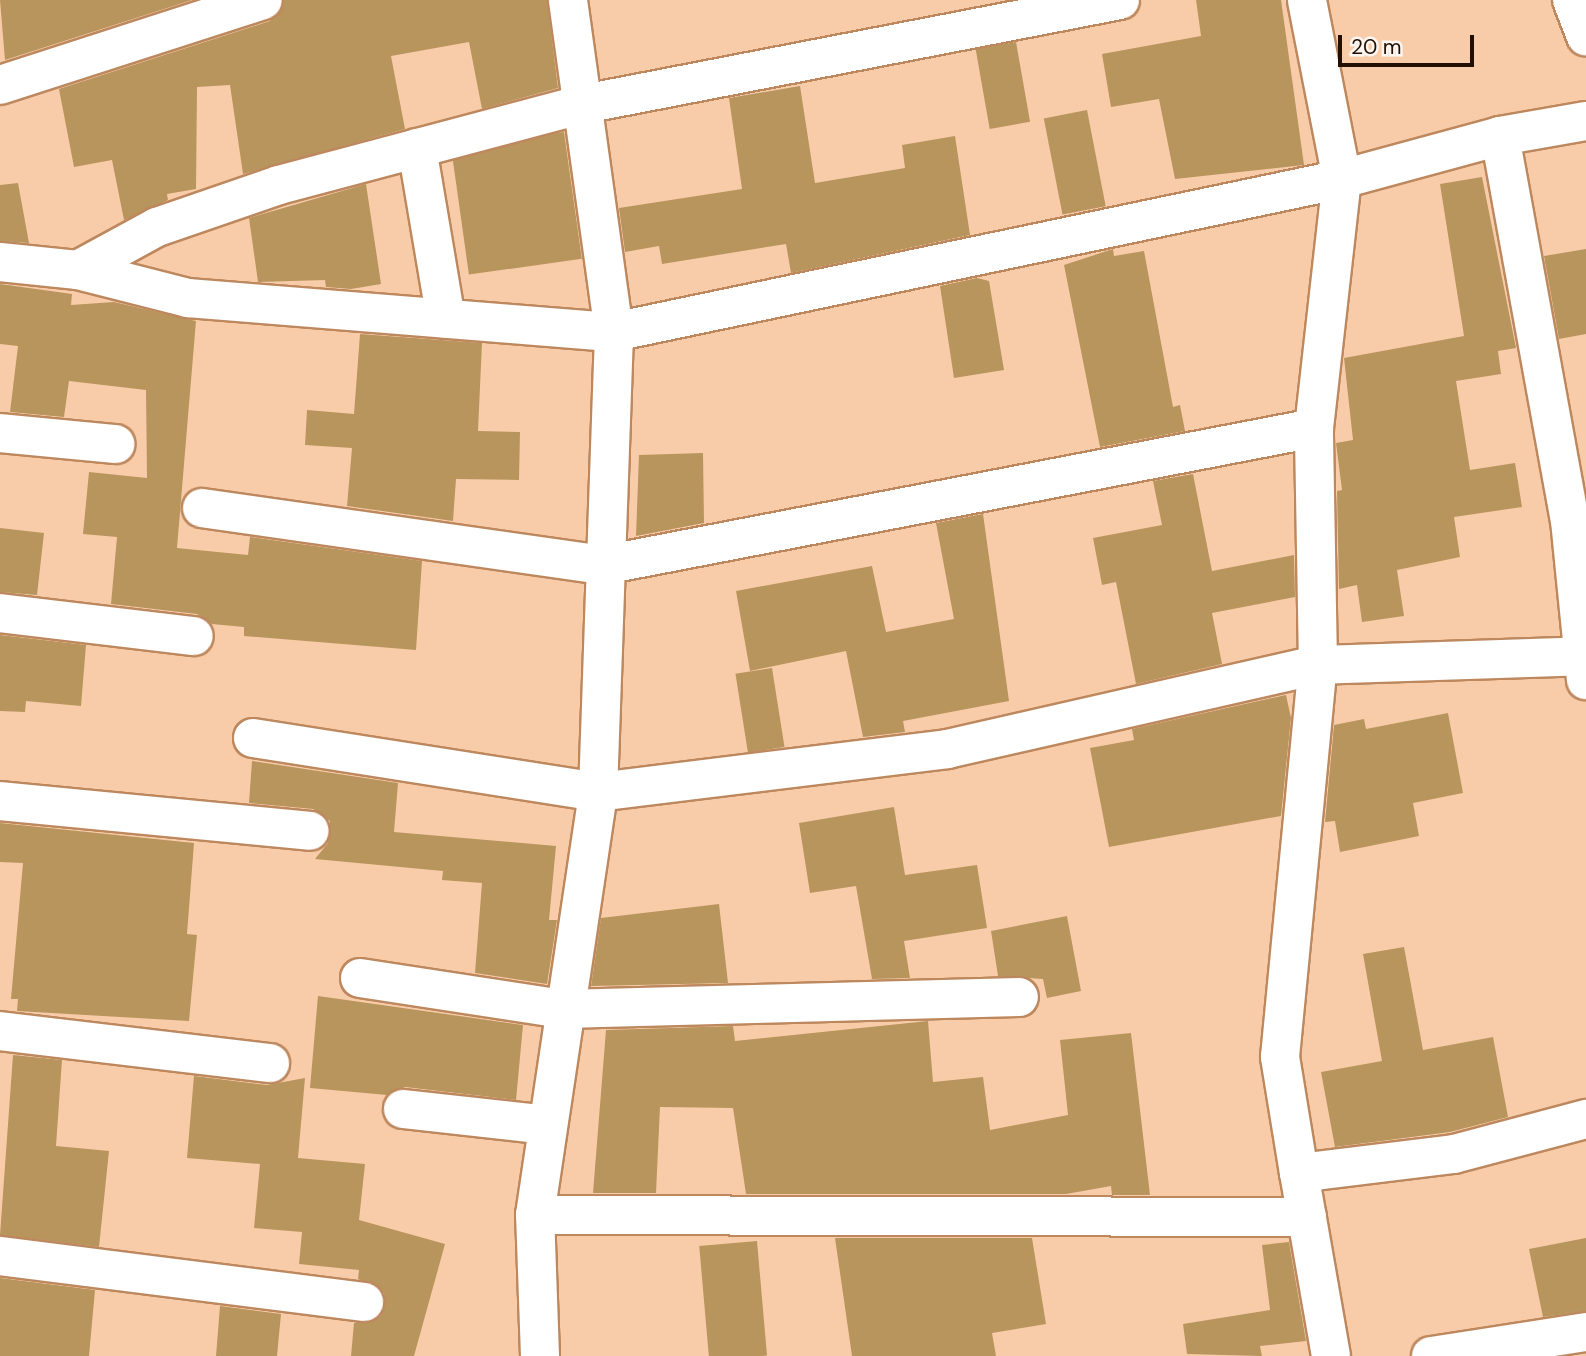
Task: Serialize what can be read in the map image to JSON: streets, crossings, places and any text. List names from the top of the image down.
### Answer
{
  "scale_bar": "20 m"
}
